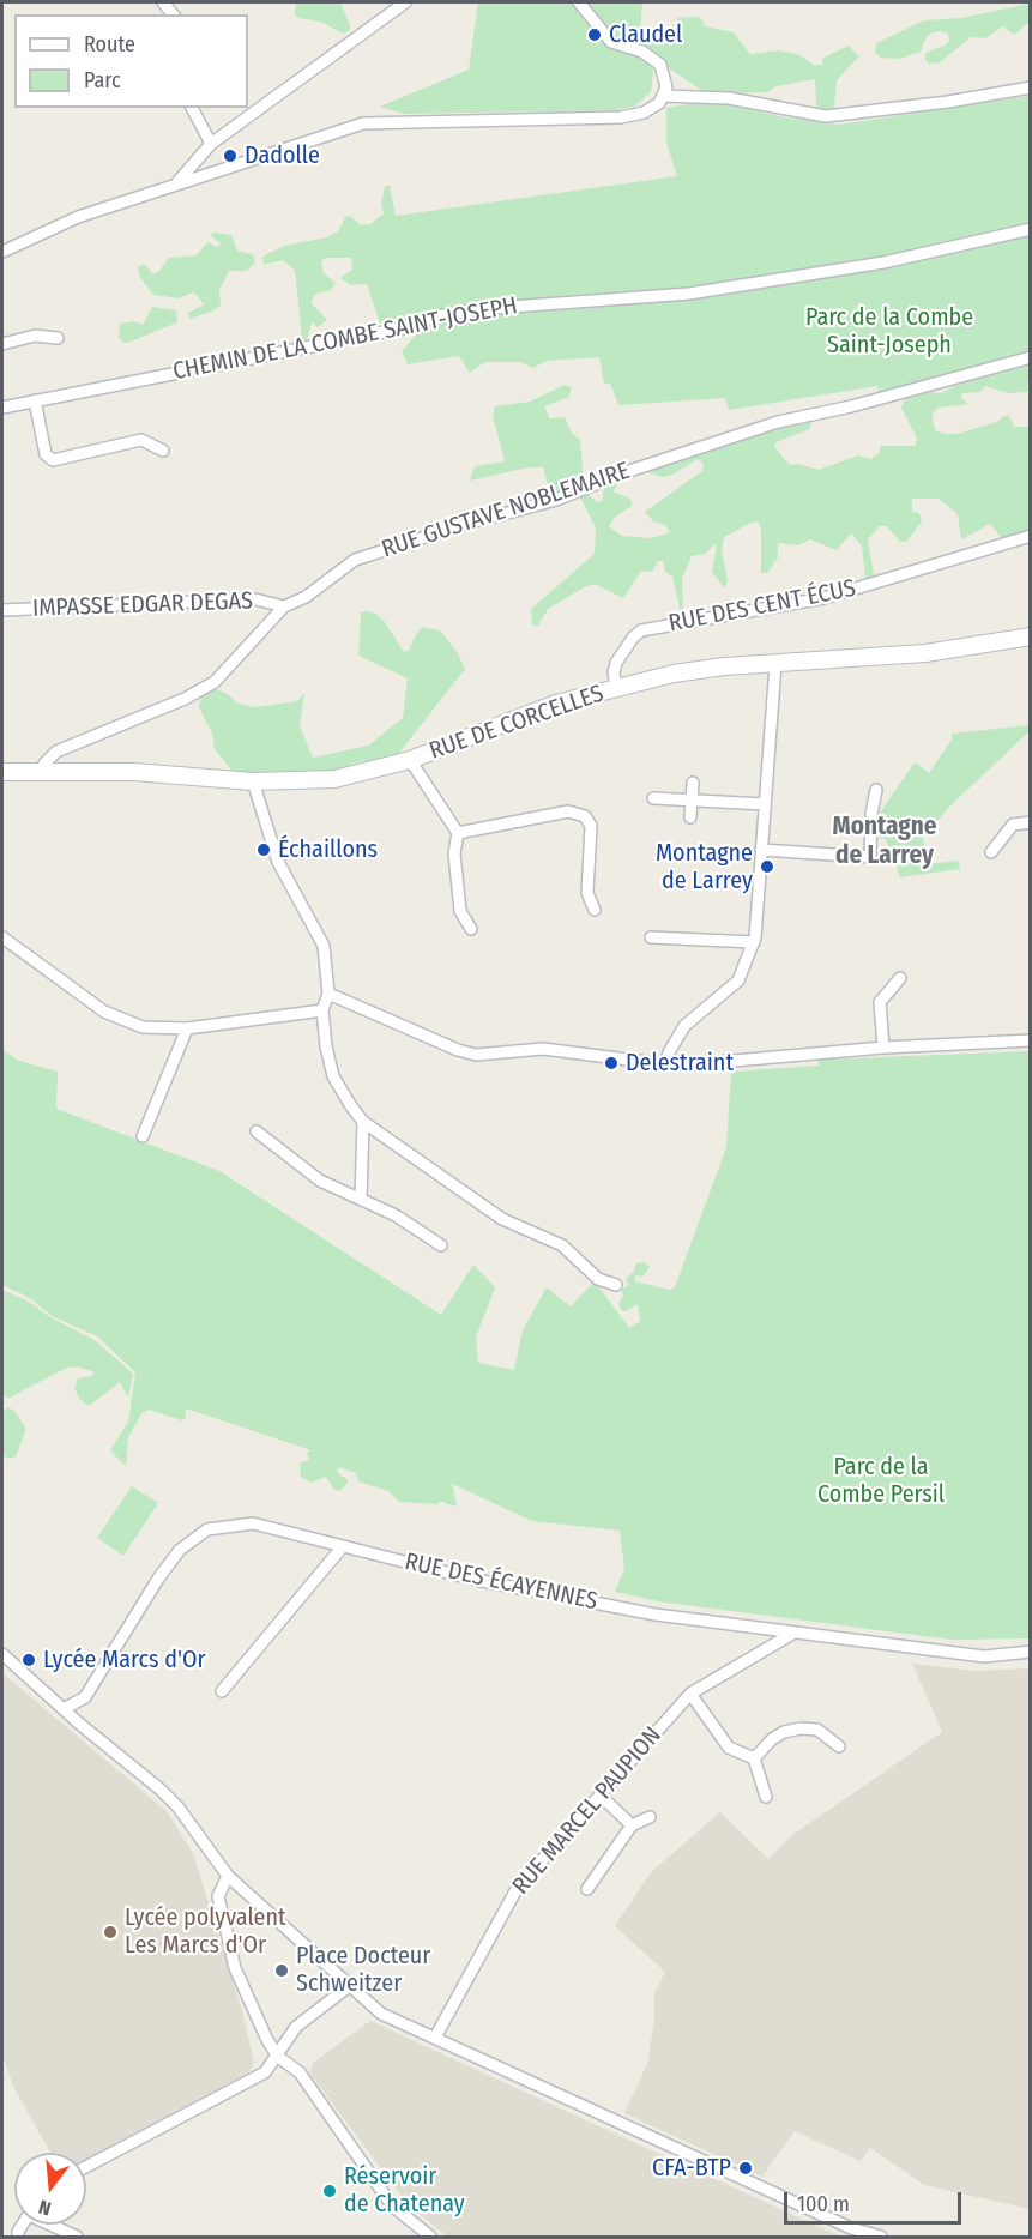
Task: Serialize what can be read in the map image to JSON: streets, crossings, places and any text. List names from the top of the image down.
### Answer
{
  "streets": {
    "main road": ["RUE DE CORCELLES"],
    "street": [
      "CHEMIN DE LA COMBE SAINT-JOSEPH",
      "RUE GUSTAVE NOBLEMAIRE",
      "IMPASSE EDGAR DEGAS",
      "RUE DES CENT ÉCUS",
      "RUE DES ÉCAYENNES",
      "RUE MARCEL PAUPION"
    ]
  },
  "crossings": [
    ["RUE GUSTAVE NOBLEMAIRE", "IMPASSE EDGAR DEGAS"],
    ["RUE GUSTAVE NOBLEMAIRE", "RUE DE CORCELLES"],
    ["RUE DES CENT ÉCUS", "RUE DE CORCELLES"],
    ["RUE DES ÉCAYENNES", "RUE MARCEL PAUPION"]
  ],
  "districts": ["Montagne de Larrey"],
  "parks": ["Parc de la Combe Saint-Joseph", "Parc de la Combe Persil"],
  "places": [
    "Claudel",
    "Dadolle",
    "Échaillons",
    "Montagne de Larrey",
    "Delestraint",
    "Lycée Marcs d'Or",
    "Lycée polyvalent Les Marcs d'Or",
    "Place Docteur Schweitzer",
    "CFA-BTP",
    "Réservoir de Chatenay"
  ],
  "legend": ["Route", "Parc"],
  "scale_bar": "100 m",
  "north": "bottom"
}
